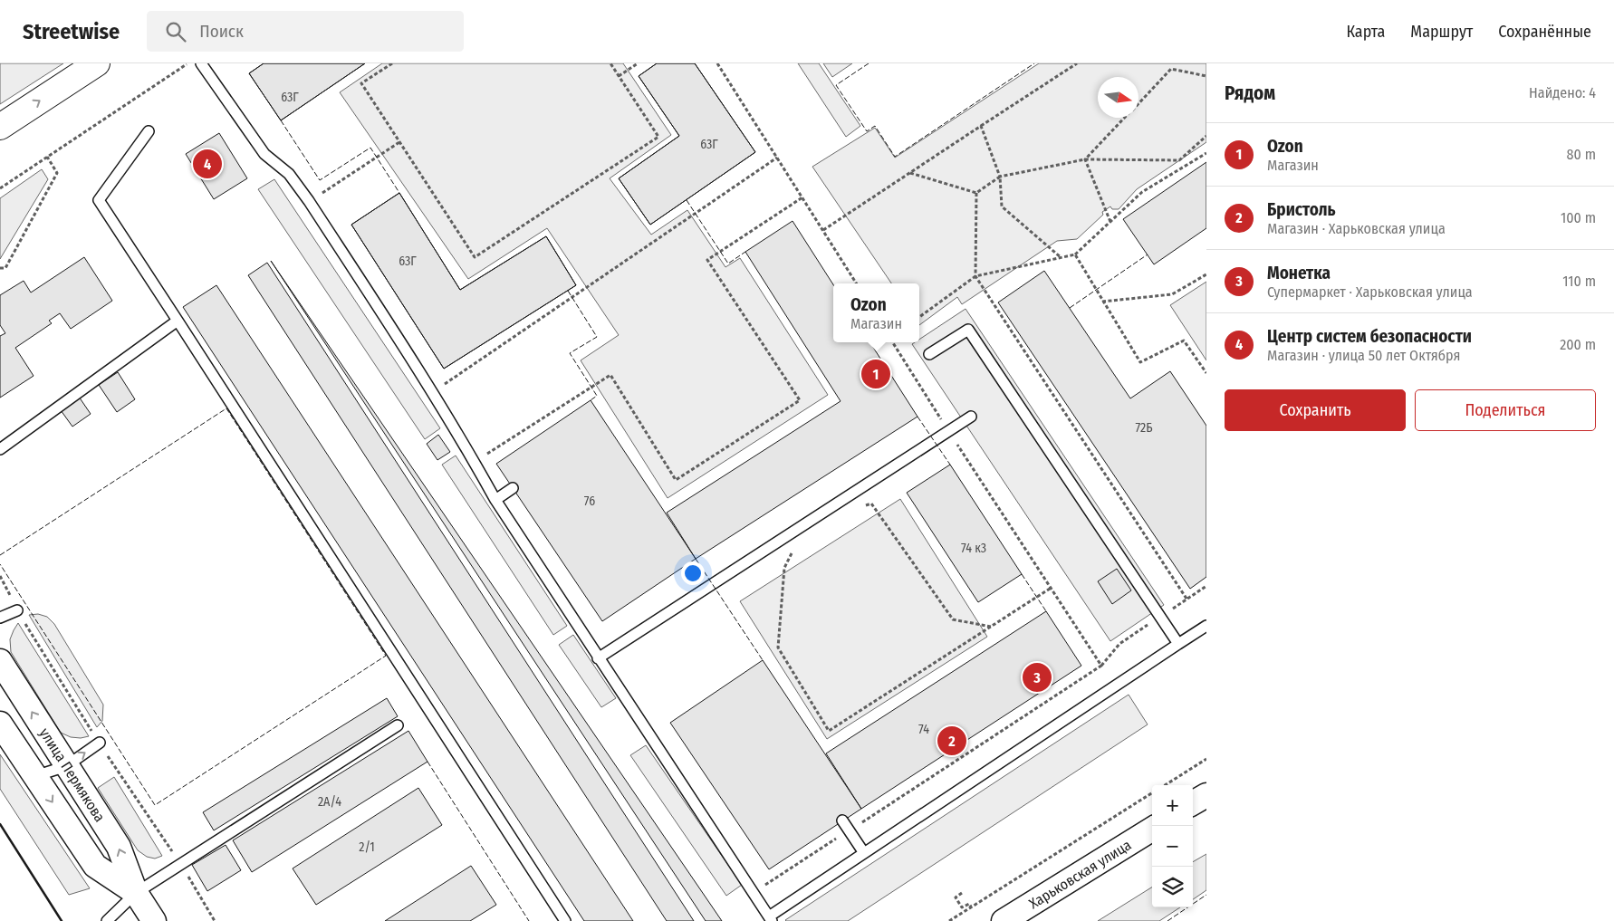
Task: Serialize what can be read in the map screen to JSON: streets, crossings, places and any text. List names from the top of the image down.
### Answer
{
  "streets": {
    "street": ["улица Пермякова", "Харьковская улица"]
  },
  "house_numbers": [
    "63Г",
    "63Г",
    "63Г",
    "72Б",
    "76",
    "74 к3",
    "74",
    "2А/4",
    "2/1"
  ],
  "north": "right",
  "page": {
    "header": "Streetwise",
    "search": "Поиск",
    "nav": ["Карта", "Маршрут", "Сохранённые"],
    "heading": ["Рядом", "Найдено: 4"],
    "list": [
      {
        "mark": "1",
        "name": "Ozon",
        "note": "Магазин",
        "value": "80 m"
      },
      {
        "mark": "2",
        "name": "Бристоль",
        "note": "Магазин · Харьковская улица",
        "value": "100 m"
      },
      {
        "mark": "3",
        "name": "Монетка",
        "note": "Супермаркет · Харьковская улица",
        "value": "110 m"
      },
      {
        "mark": "4",
        "name": "Центр систем безопасности",
        "note": "Магазин · улица 50 лет Октября",
        "value": "200 m"
      }
    ],
    "pins": [
      "4",
      "1",
      "3",
      "2"
    ],
    "popup": ["Ozon", "Магазин"],
    "buttons": ["Сохранить", "Поделиться"],
    "map_buttons": ["+", "−"]
  }
}
